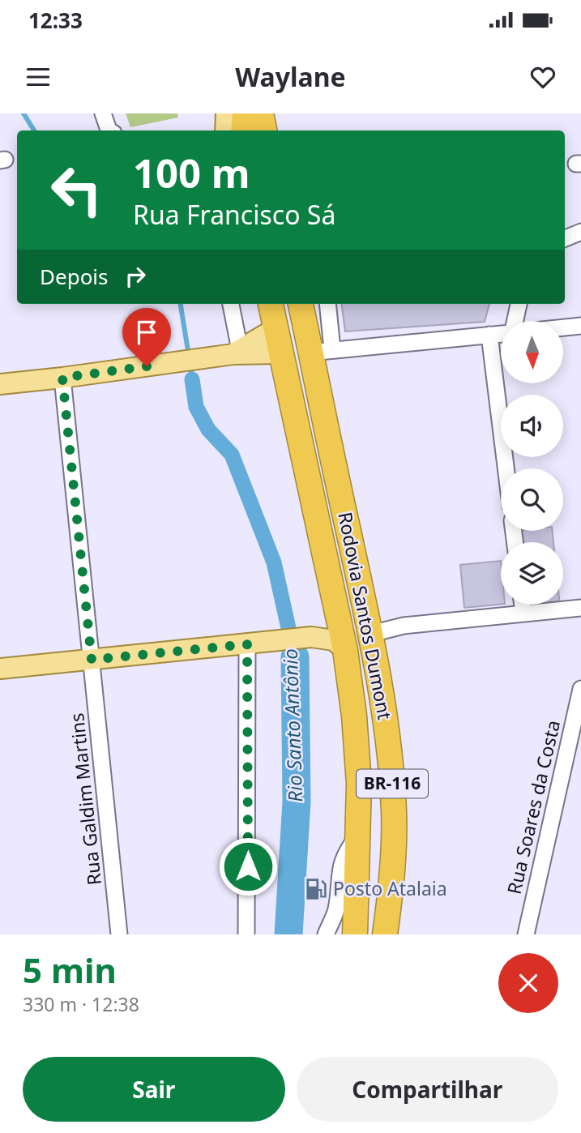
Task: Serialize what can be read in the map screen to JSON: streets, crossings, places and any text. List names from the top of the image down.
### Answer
{
  "streets": {
    "highway": ["Rodovia Santos Dumont", "BR-116"],
    "street": ["Rua Galdim Martins", "Rua Soares da Costa"]
  },
  "water": ["Rio Santo Antônio"],
  "places": {
    "fuel station": ["Posto Atalaia"]
  },
  "north": "bottom",
  "page": {
    "status": "12:33",
    "header": "Waylane",
    "turn": ["100 m", "Rua Francisco Sá"],
    "then": "Depois",
    "heading": ["5 min", "330 m · 12:38"],
    "buttons": ["Sair", "Compartilhar"]
  }
}
